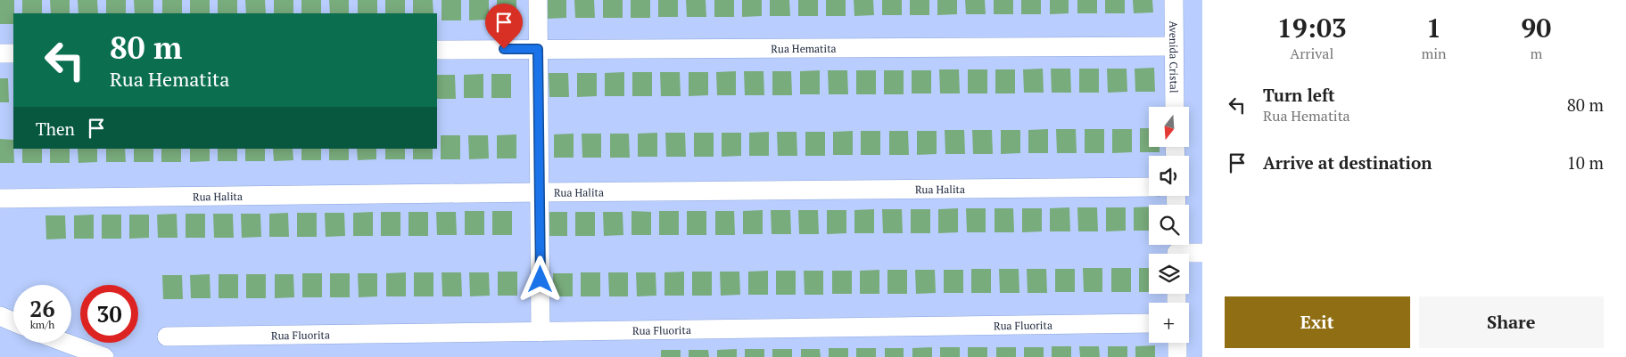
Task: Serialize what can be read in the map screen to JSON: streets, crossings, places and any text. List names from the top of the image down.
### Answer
{
  "streets": {
    "street": [
      "Rua Hematita",
      "Avenida Cristal",
      "Rua Halita",
      "Rua Fluorita"
    ]
  },
  "crossings": [
    ["Rua Hematita", "Avenida Cristal"]
  ],
  "north": "bottom",
  "page": {
    "eta": [
      "19:03",
      "Arrival",
      "1",
      "min",
      "90",
      "m"
    ],
    "turn": ["80 m", "Rua Hematita"],
    "list": [
      {
        "name": "Turn left",
        "note": "Rua Hematita",
        "value": "80 m"
      },
      {
        "name": "Arrive at destination",
        "value": "10 m"
      }
    ],
    "map_buttons": "+",
    "then": "Then",
    "speed": "26 km/h",
    "limit": "30",
    "buttons": ["Exit", "Share"]
  }
}
